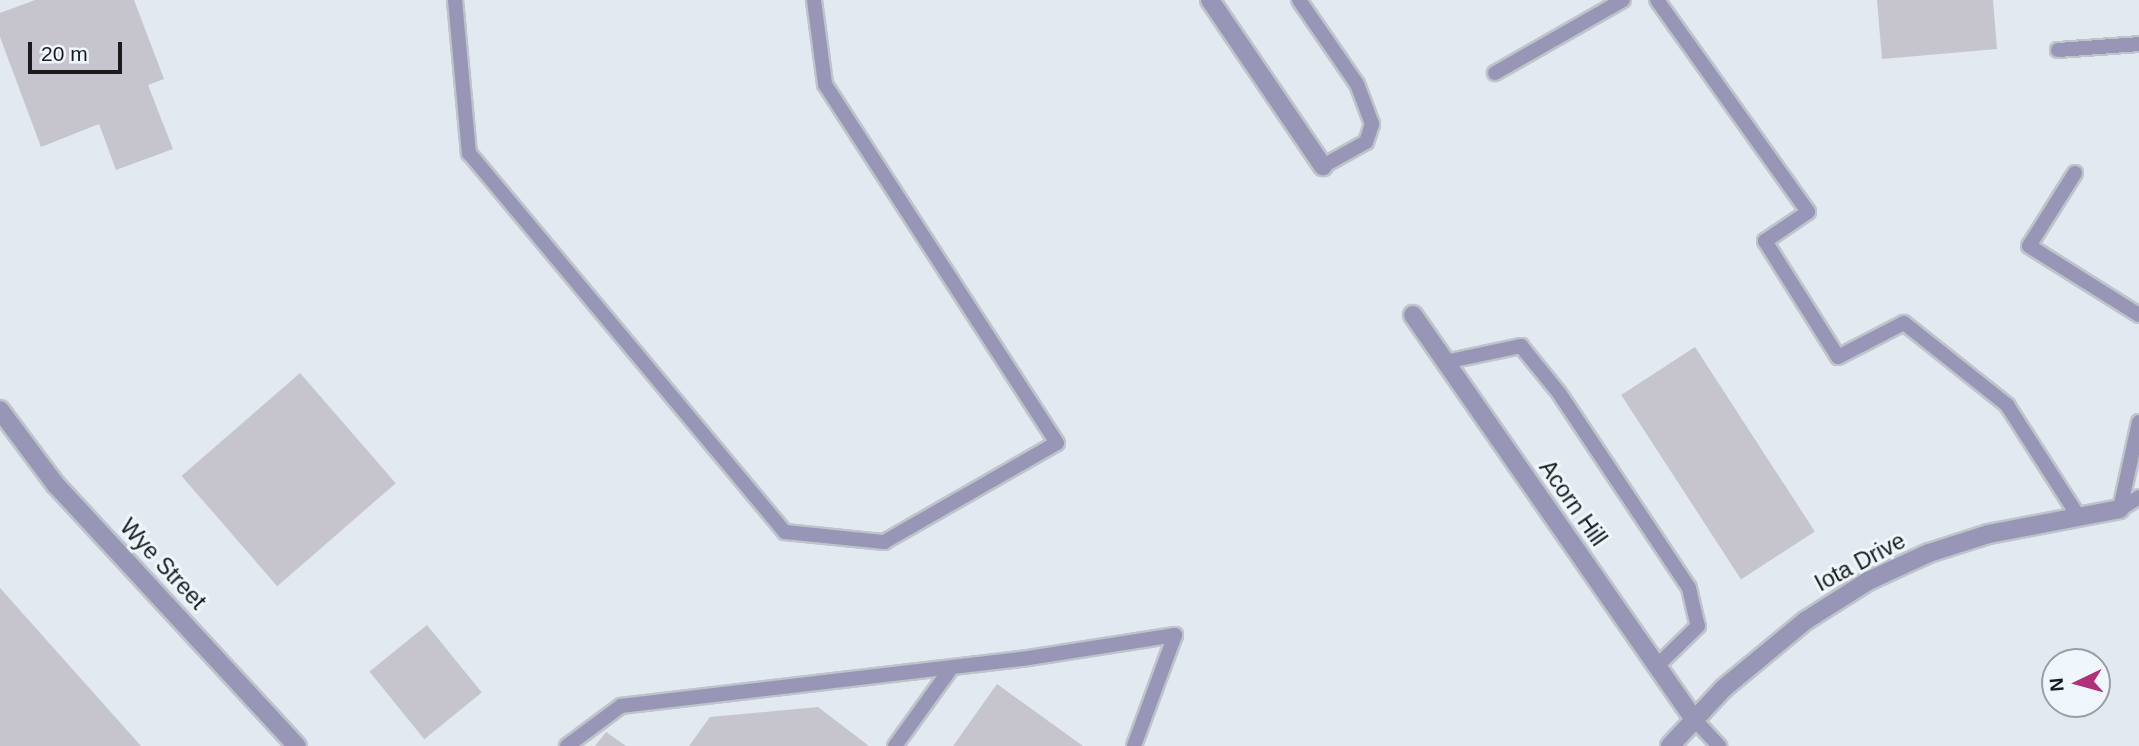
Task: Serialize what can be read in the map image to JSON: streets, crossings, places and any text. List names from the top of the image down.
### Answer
{
  "streets": {
    "street": ["Acorn Hill", "Iota Drive", "Wye Street"]
  },
  "crossings": [
    ["Acorn Hill", "Iota Drive"]
  ],
  "scale_bar": "20 m",
  "north": "left"
}
